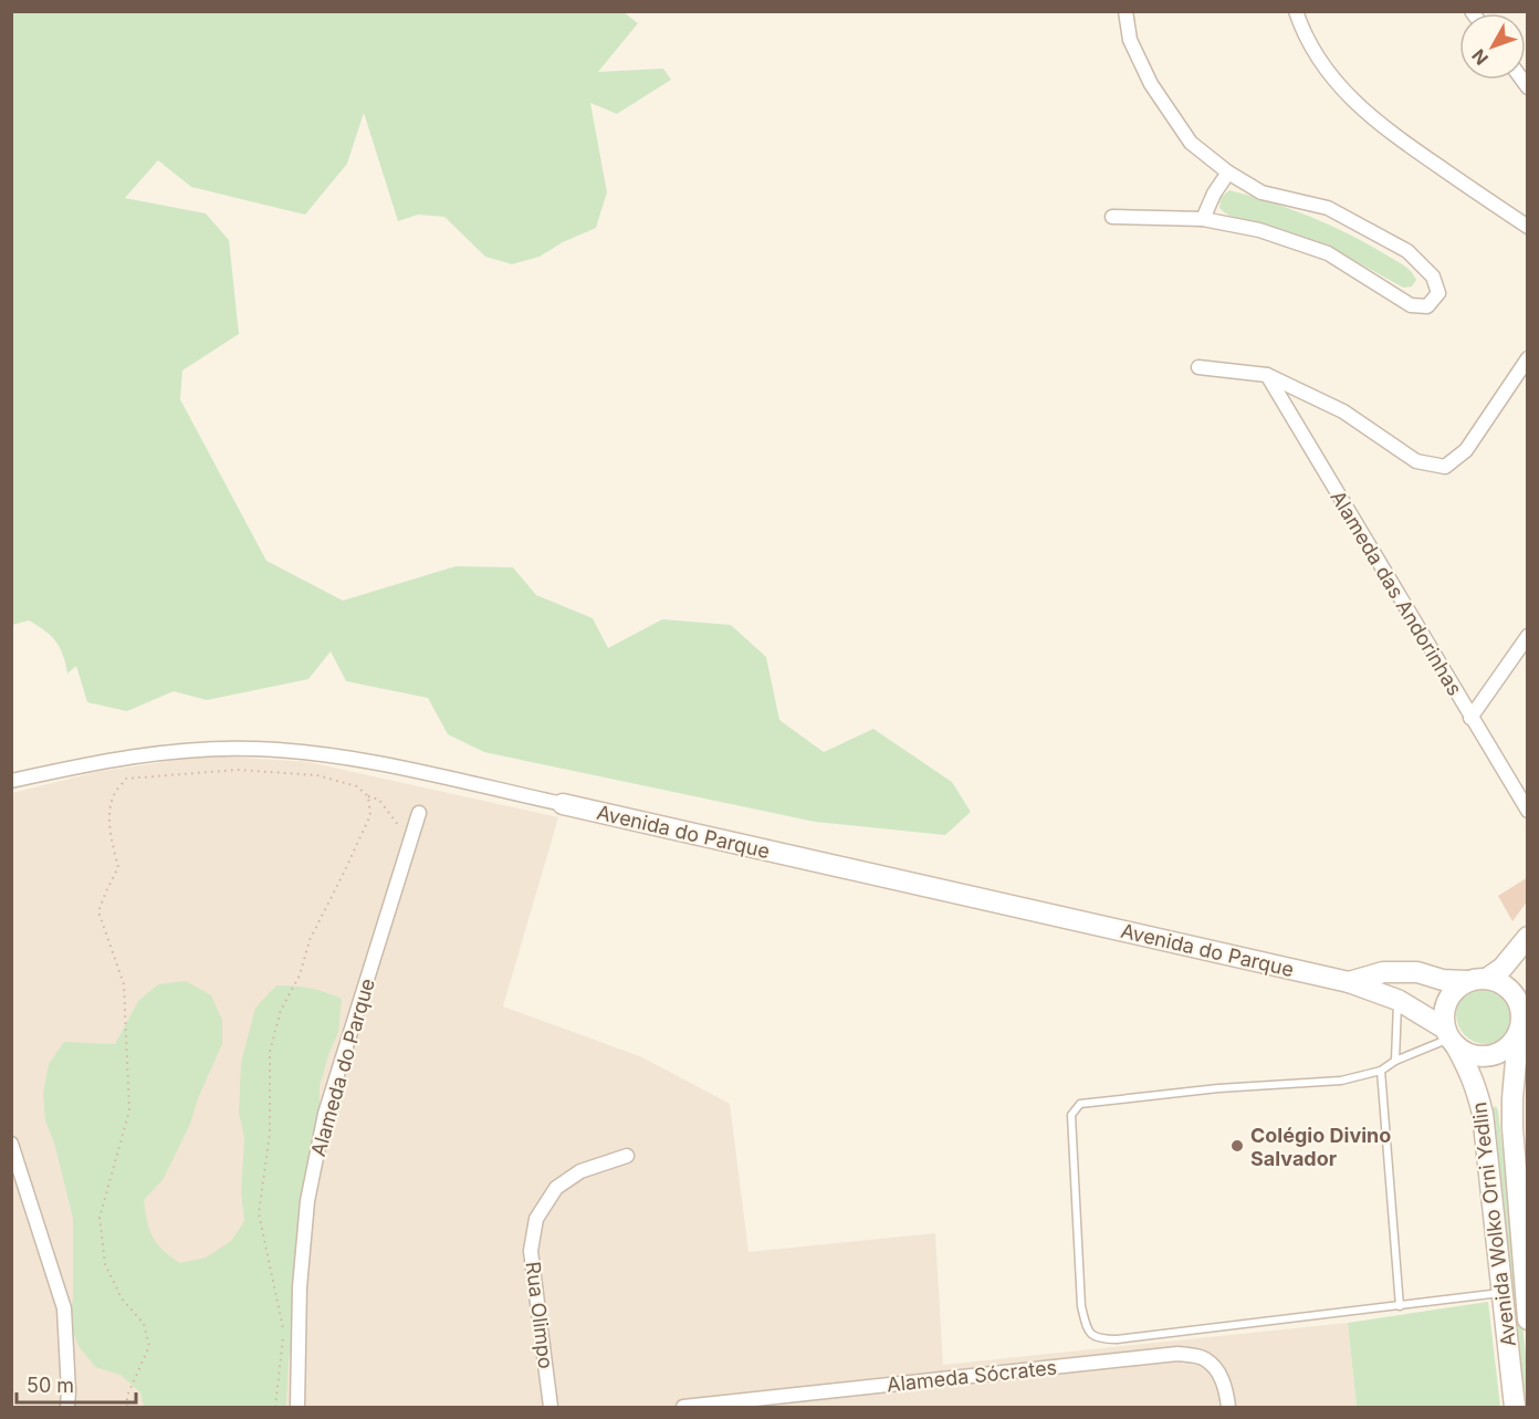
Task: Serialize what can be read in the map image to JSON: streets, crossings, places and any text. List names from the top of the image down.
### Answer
{
  "streets": {
    "street": [
      "Alameda das Andorinhas",
      "Avenida do Parque",
      "Alameda do Parque",
      "Avenida Wolko Orni Yedlin",
      "Rua Olimpo",
      "Alameda Sócrates"
    ]
  },
  "crossings": [
    ["Avenida do Parque", "Avenida Wolko Orni Yedlin"]
  ],
  "places": ["Colégio Divino Salvador"],
  "scale_bar": "50 m",
  "north": "bottom left"
}
